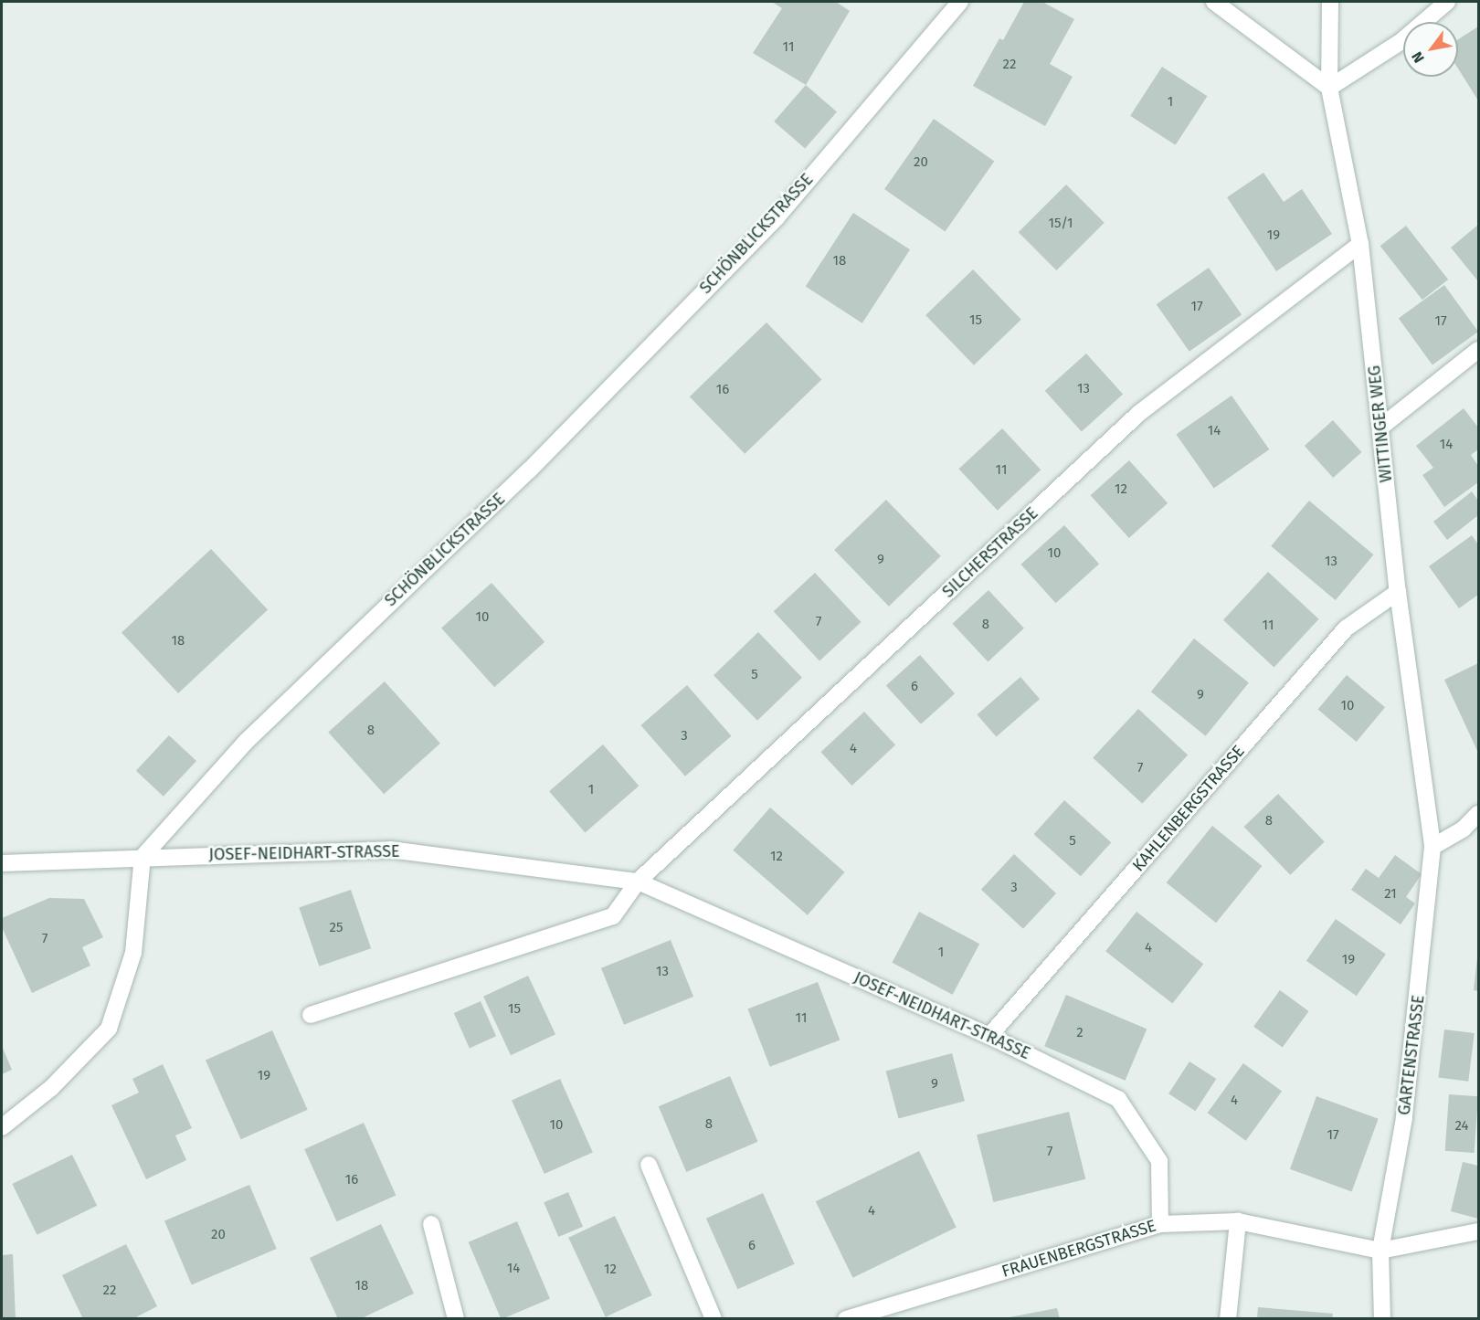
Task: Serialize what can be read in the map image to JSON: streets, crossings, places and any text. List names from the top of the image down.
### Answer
{
  "streets": {
    "street": [
      "SCHÖNBLICKSTRASSE",
      "WITTINGER WEG",
      "SILCHERSTRASSE",
      "KAHLENBERGSTRASSE",
      "JOSEF-NEIDHART-STRASSE",
      "GARTENSTRASSE",
      "FRAUENBERGSTRASSE"
    ]
  },
  "crossings": [
    ["SCHÖNBLICKSTRASSE", "JOSEF-NEIDHART-STRASSE"],
    ["WITTINGER WEG", "SILCHERSTRASSE"],
    ["WITTINGER WEG", "KAHLENBERGSTRASSE"],
    ["WITTINGER WEG", "GARTENSTRASSE"],
    ["SILCHERSTRASSE", "JOSEF-NEIDHART-STRASSE"],
    ["KAHLENBERGSTRASSE", "JOSEF-NEIDHART-STRASSE"],
    ["JOSEF-NEIDHART-STRASSE", "FRAUENBERGSTRASSE"],
    ["GARTENSTRASSE", "FRAUENBERGSTRASSE"]
  ],
  "house_numbers": [
    "11",
    "22",
    "1",
    "20",
    "15/1",
    "19",
    "18",
    "17",
    "15",
    "17",
    "13",
    "16",
    "14",
    "14",
    "11",
    "12",
    "10",
    "9",
    "13",
    "10",
    "7",
    "8",
    "11",
    "18",
    "5",
    "6",
    "9",
    "10",
    "8",
    "3",
    "4",
    "7",
    "1",
    "8",
    "5",
    "12",
    "3",
    "21",
    "25",
    "7",
    "4",
    "1",
    "19",
    "13",
    "15",
    "11",
    "2",
    "19",
    "9",
    "4",
    "8",
    "10",
    "24",
    "17",
    "7",
    "16",
    "4",
    "20",
    "6",
    "14",
    "12",
    "18",
    "22"
  ],
  "north": "bottom left"
}
